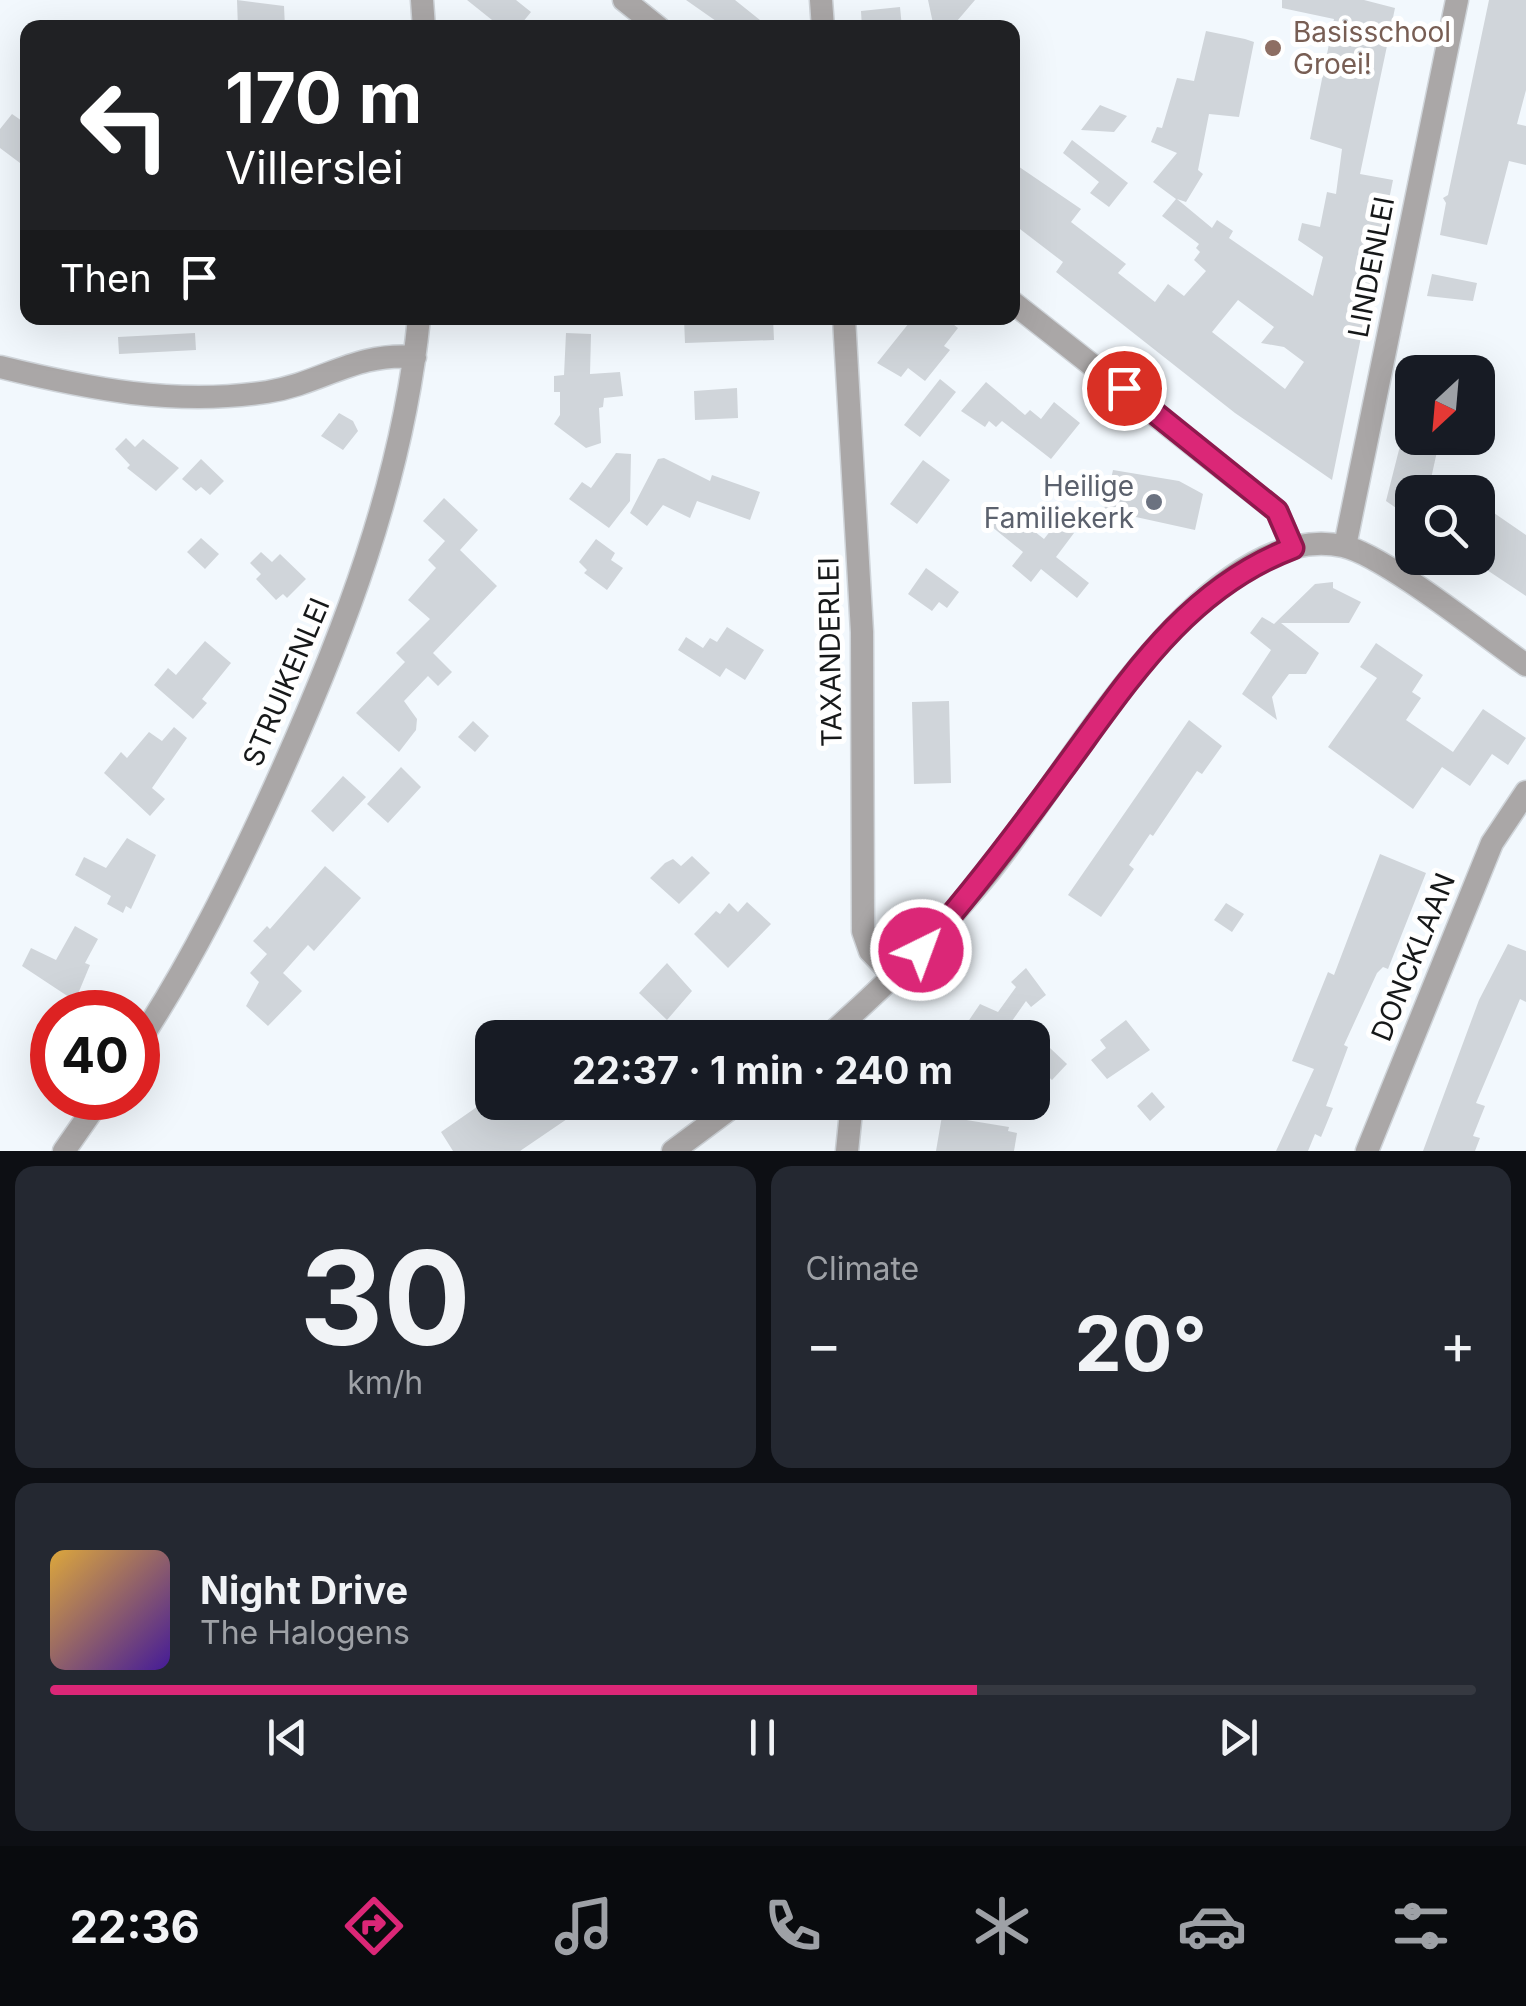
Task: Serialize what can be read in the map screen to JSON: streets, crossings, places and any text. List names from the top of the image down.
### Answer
{
  "streets": {
    "street": [
      "LINDENLEI",
      "TAXANDERLEI",
      "STRUIKENLEI",
      "DONCKLAAN"
    ]
  },
  "places": ["Basisschool Groei!", "Heilige Familiekerk"],
  "north": "bottom left",
  "page": {
    "turn": ["170 m", "Villerslei"],
    "then": "Then",
    "limit": "40",
    "trip": "22:37 · 1 min · 240 m",
    "tile": [
      ["30", "km/h"],
      "Climate"
    ],
    "heat": ["−", "20°", "+"],
    "song": ["Night Drive", "The Halogens"],
    "tabs": "22:36"
  }
}
